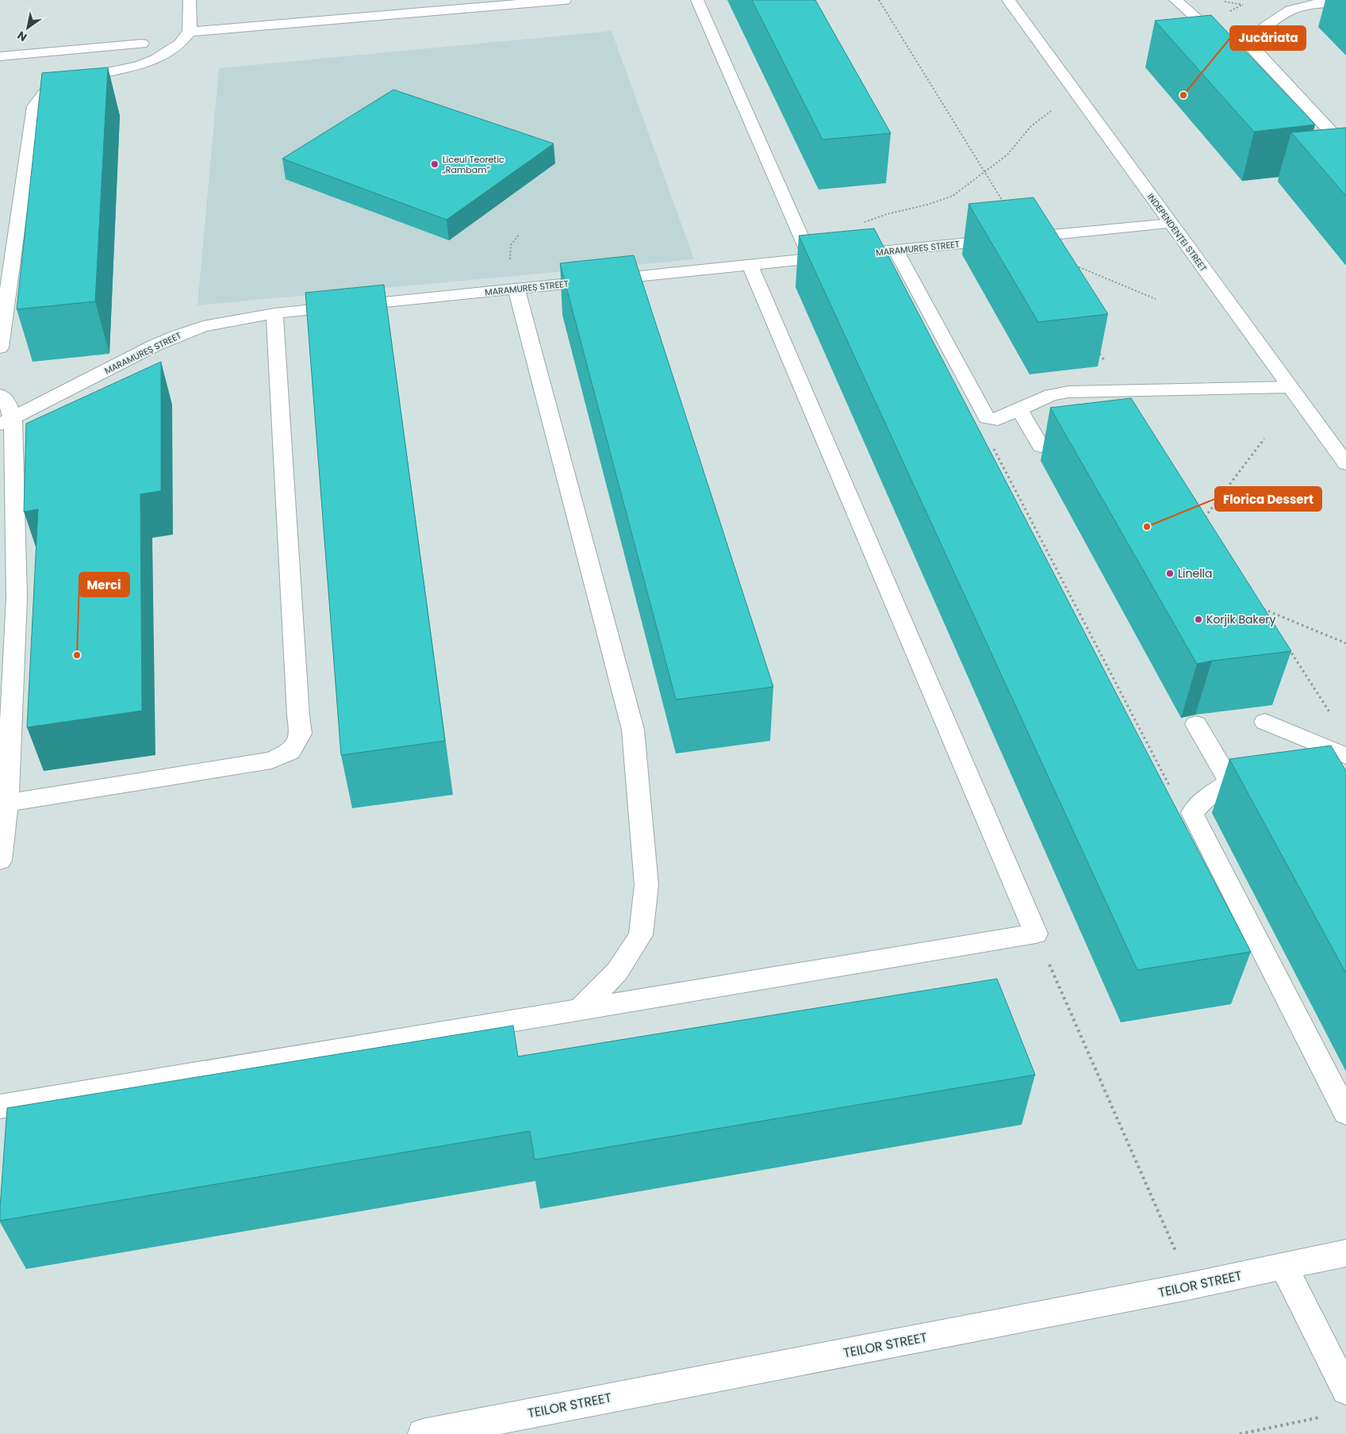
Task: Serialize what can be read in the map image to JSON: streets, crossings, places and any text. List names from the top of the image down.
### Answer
{
  "streets": {
    "street": ["INDEPENDENȚEI STREET", "MARAMUREȘ STREET", "TEILOR STREET"]
  },
  "crossings": [
    ["INDEPENDENȚEI STREET", "MARAMUREȘ STREET"]
  ],
  "places": [
    "Jucăriata",
    "Liceul Teoretic „Rambam“",
    "Florica Dessert",
    "Linella",
    "Korjik Bakery",
    "Merci"
  ],
  "north": "bottom left"
}
